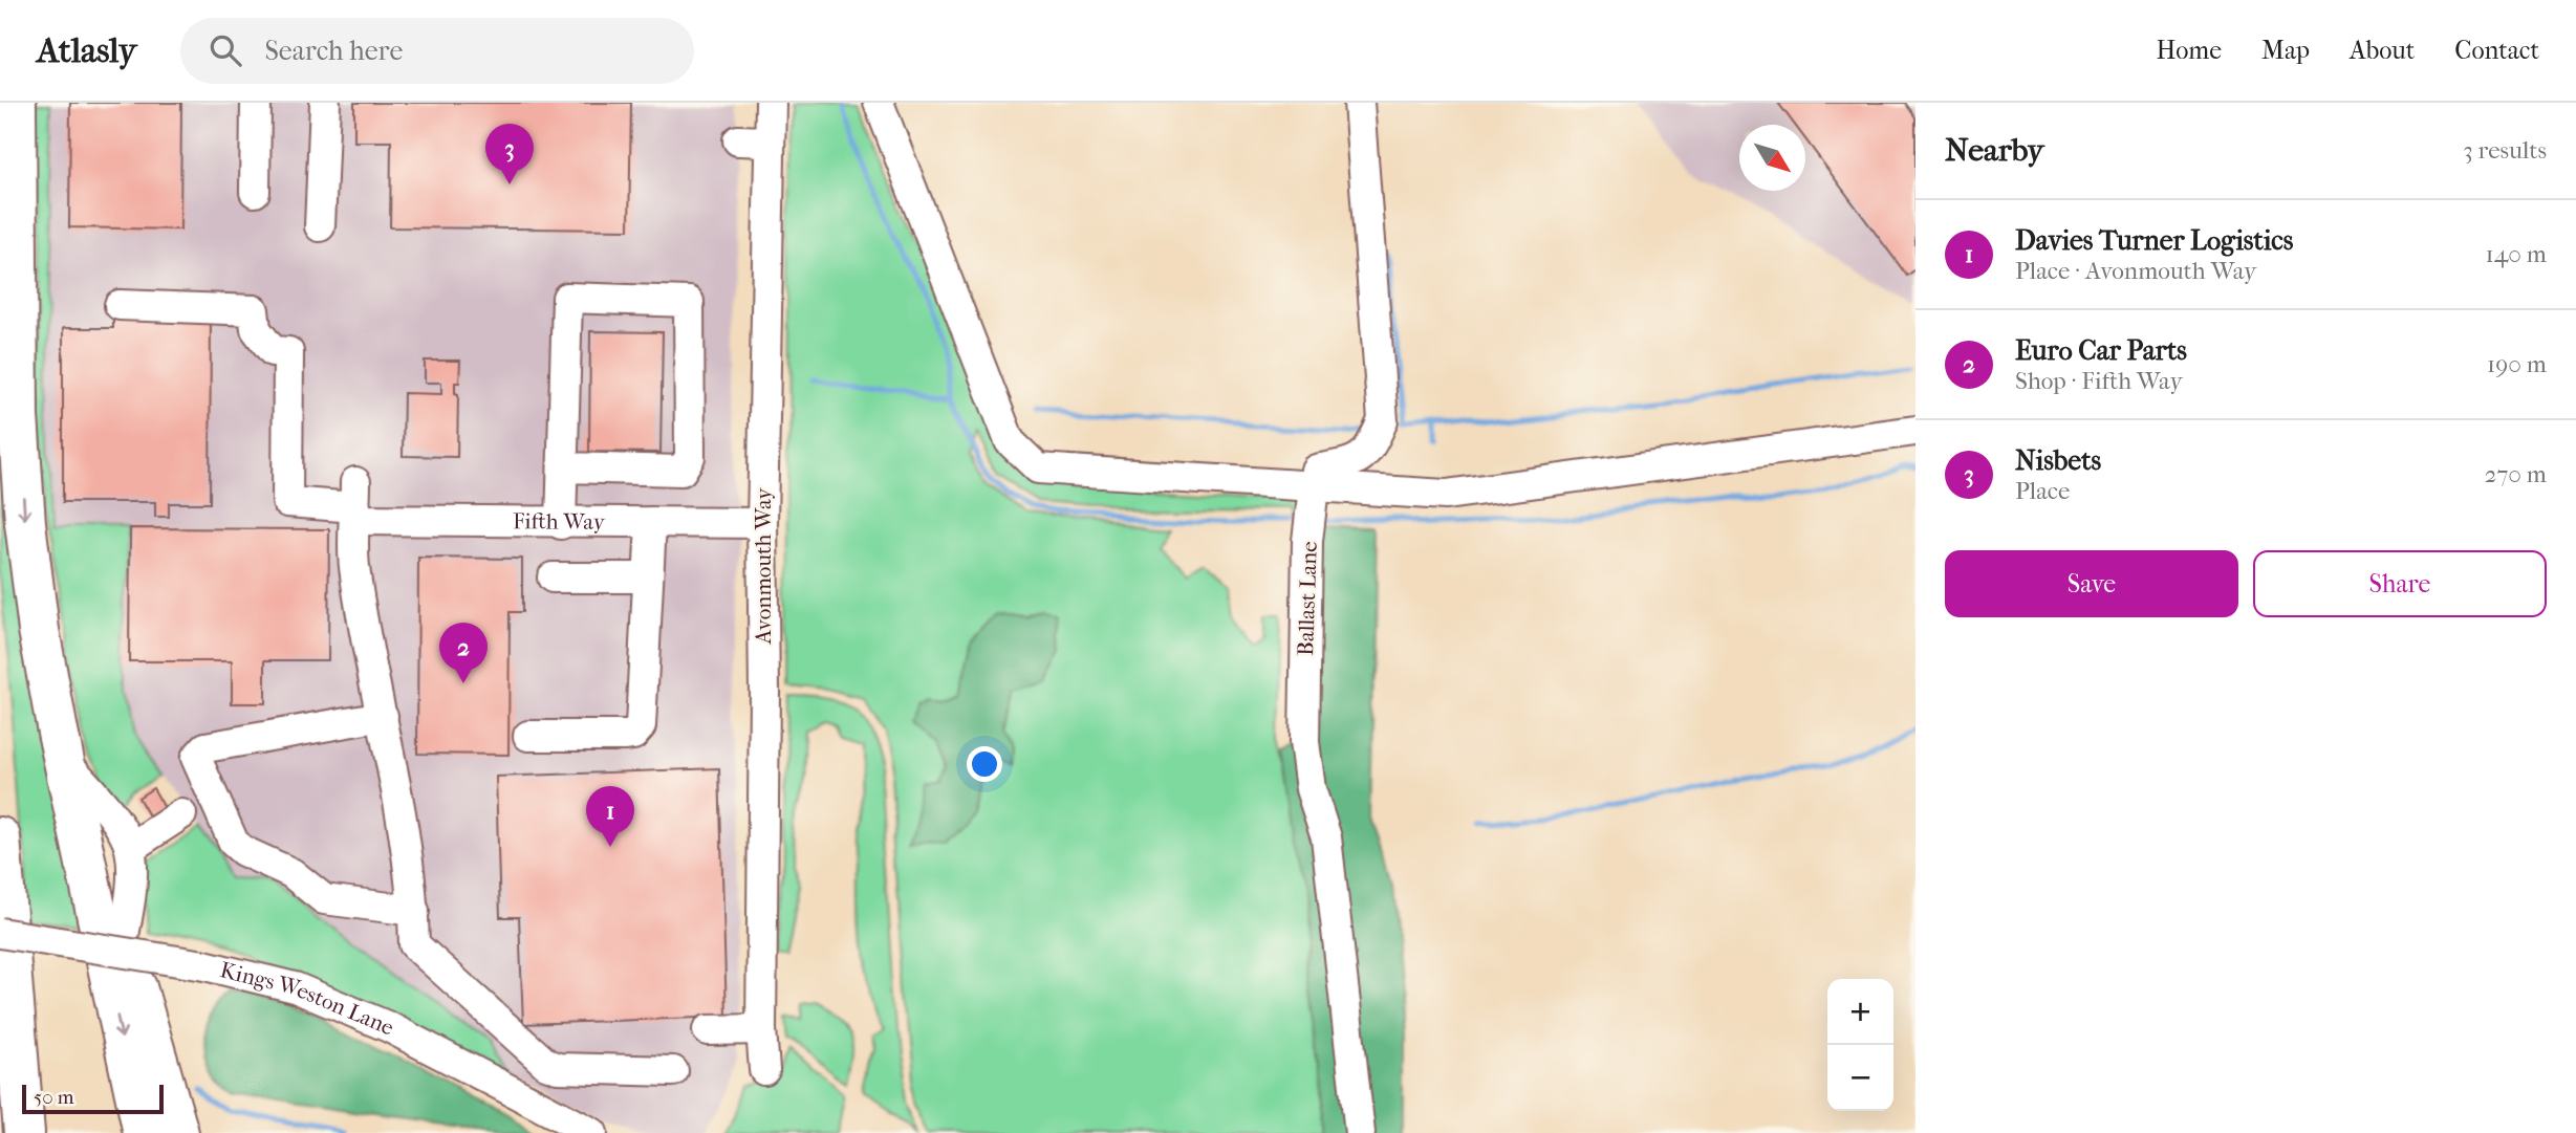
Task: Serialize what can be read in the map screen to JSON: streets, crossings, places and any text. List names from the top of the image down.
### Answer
{
  "streets": {
    "street": [
      "Fifth Way",
      "Avonmouth Way",
      "Ballast Lane",
      "Kings Weston Lane"
    ]
  },
  "crossings": [
    ["Fifth Way", "Avonmouth Way"]
  ],
  "scale_bar": "50 m",
  "north": "bottom right",
  "page": {
    "header": "Atlasly",
    "search": "Search here",
    "nav": [
      "Home",
      "Map",
      "About",
      "Contact"
    ],
    "heading": ["Nearby", "3 results"],
    "pins": ["3", "2", "1"],
    "list": [
      {
        "mark": "1",
        "name": "Davies Turner Logistics",
        "note": "Place · Avonmouth Way",
        "value": "140 m"
      },
      {
        "mark": "2",
        "name": "Euro Car Parts",
        "note": "Shop · Fifth Way",
        "value": "190 m"
      },
      {
        "mark": "3",
        "name": "Nisbets",
        "note": "Place",
        "value": "270 m"
      }
    ],
    "buttons": ["Save", "Share"],
    "map_buttons": ["+", "−"],
    "scale": "50 m"
  }
}
